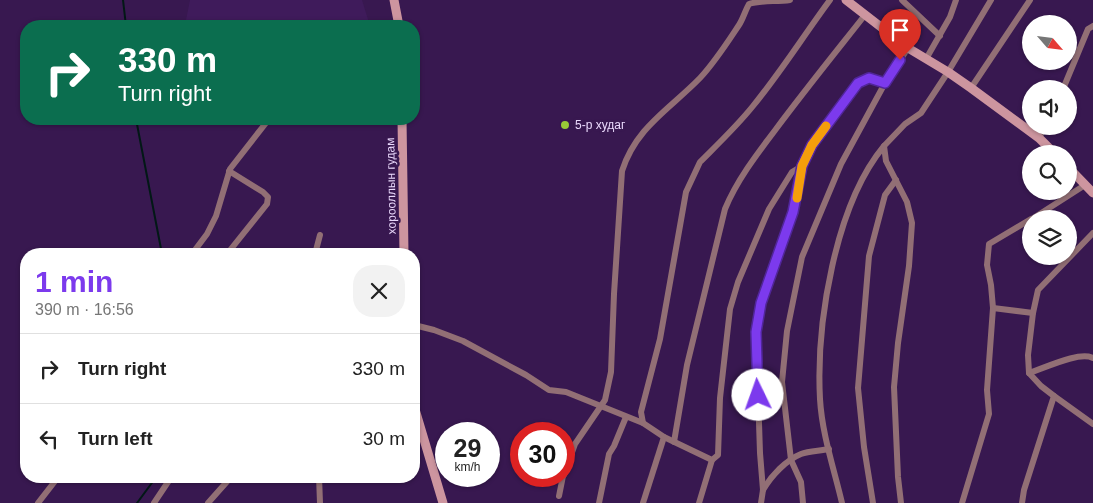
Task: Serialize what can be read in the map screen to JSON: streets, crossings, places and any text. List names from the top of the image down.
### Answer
{
  "streets": {
    "street": ["хорооллын гудам"]
  },
  "places": ["5-р худаг"],
  "north": "bottom right",
  "page": {
    "turn": ["330 m", "Turn right"],
    "heading": ["1 min", "390 m · 16:56"],
    "list": [
      {
        "name": "Turn right",
        "value": "330 m"
      },
      {
        "name": "Turn left",
        "value": "30 m"
      }
    ],
    "speed": "29 km/h",
    "limit": "30"
  }
}
